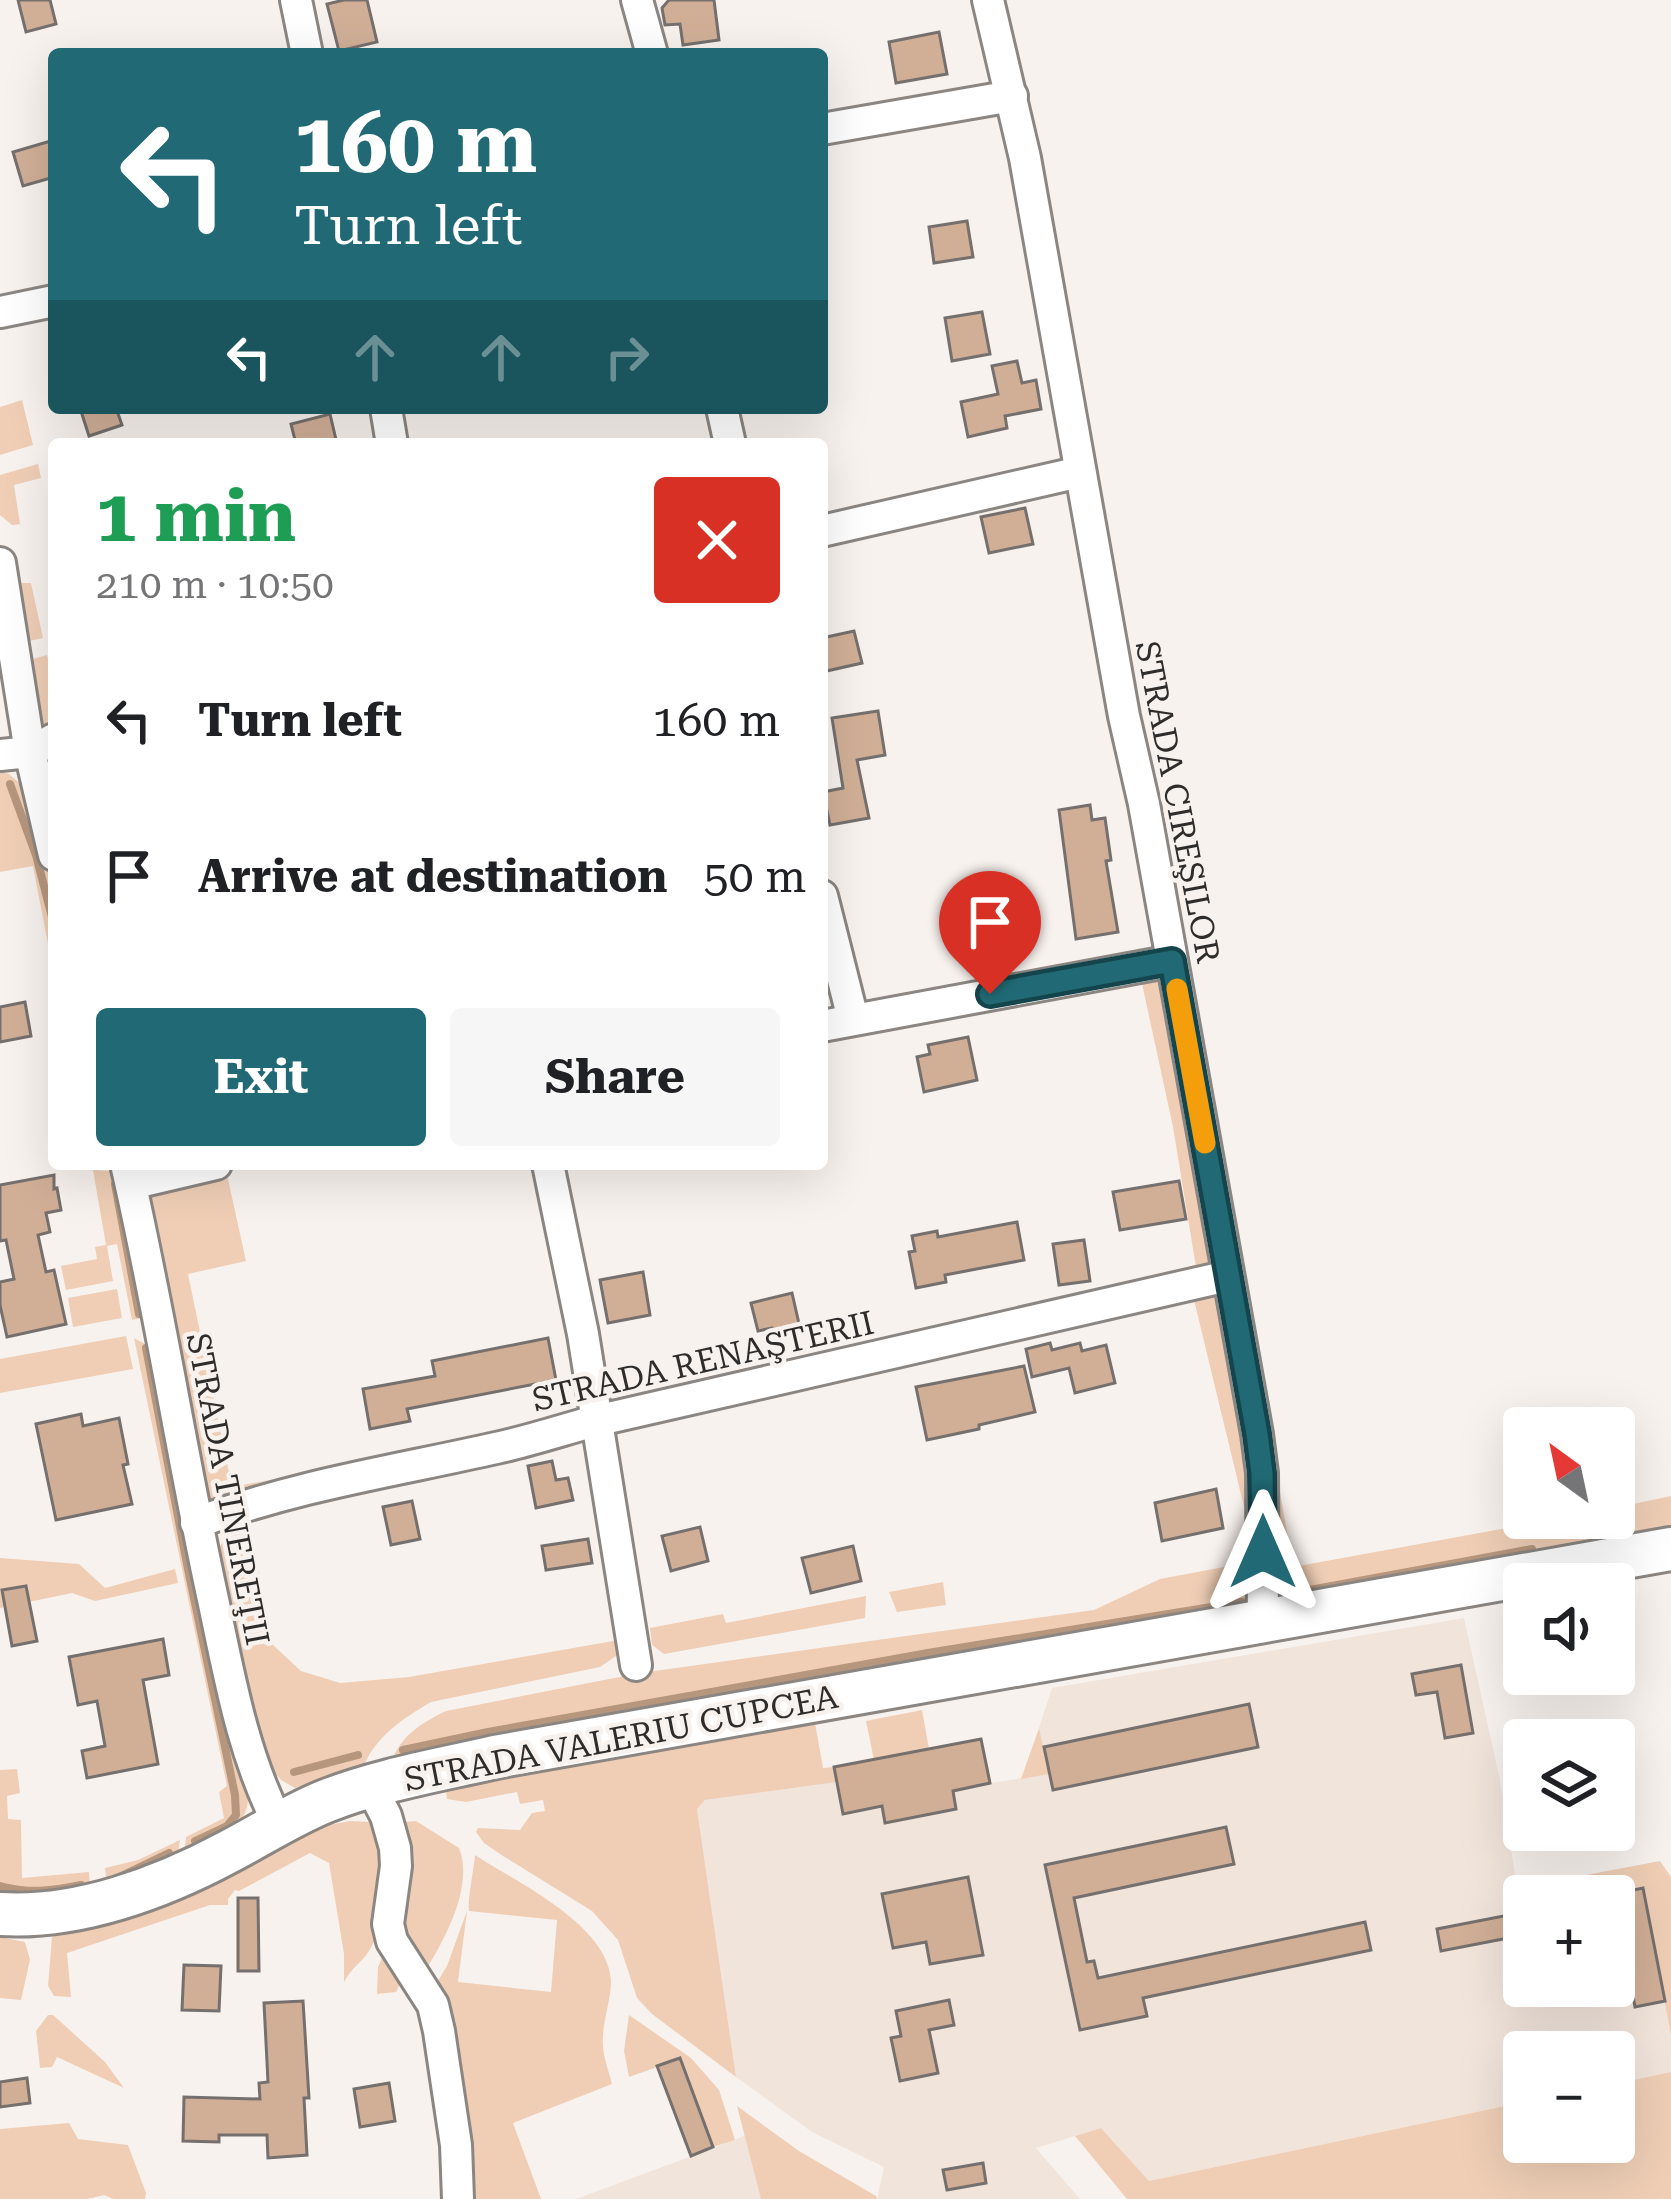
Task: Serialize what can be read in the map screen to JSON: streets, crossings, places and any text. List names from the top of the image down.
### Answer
{
  "streets": {
    "main road": ["STRADA VALERIU CUPCEA"],
    "street": ["STRADA CIREŞILOR", "STRADA RENAŞTERII", "STRADA TINEREŢII"]
  },
  "crossings": [
    ["STRADA CIREŞILOR", "STRADA RENAŞTERII"],
    ["STRADA CIREŞILOR", "STRADA VALERIU CUPCEA"],
    ["STRADA RENAŞTERII", "STRADA TINEREŢII"],
    ["STRADA TINEREŢII", "STRADA VALERIU CUPCEA"]
  ],
  "north": "top left",
  "page": {
    "turn": ["160 m", "Turn left"],
    "heading": ["1 min", "210 m · 10:50"],
    "list": [
      {
        "name": "Turn left",
        "value": "160 m"
      },
      {
        "name": "Arrive at destination",
        "value": "50 m"
      }
    ],
    "buttons": ["Exit", "Share"],
    "map_buttons": ["+", "−"]
  }
}
